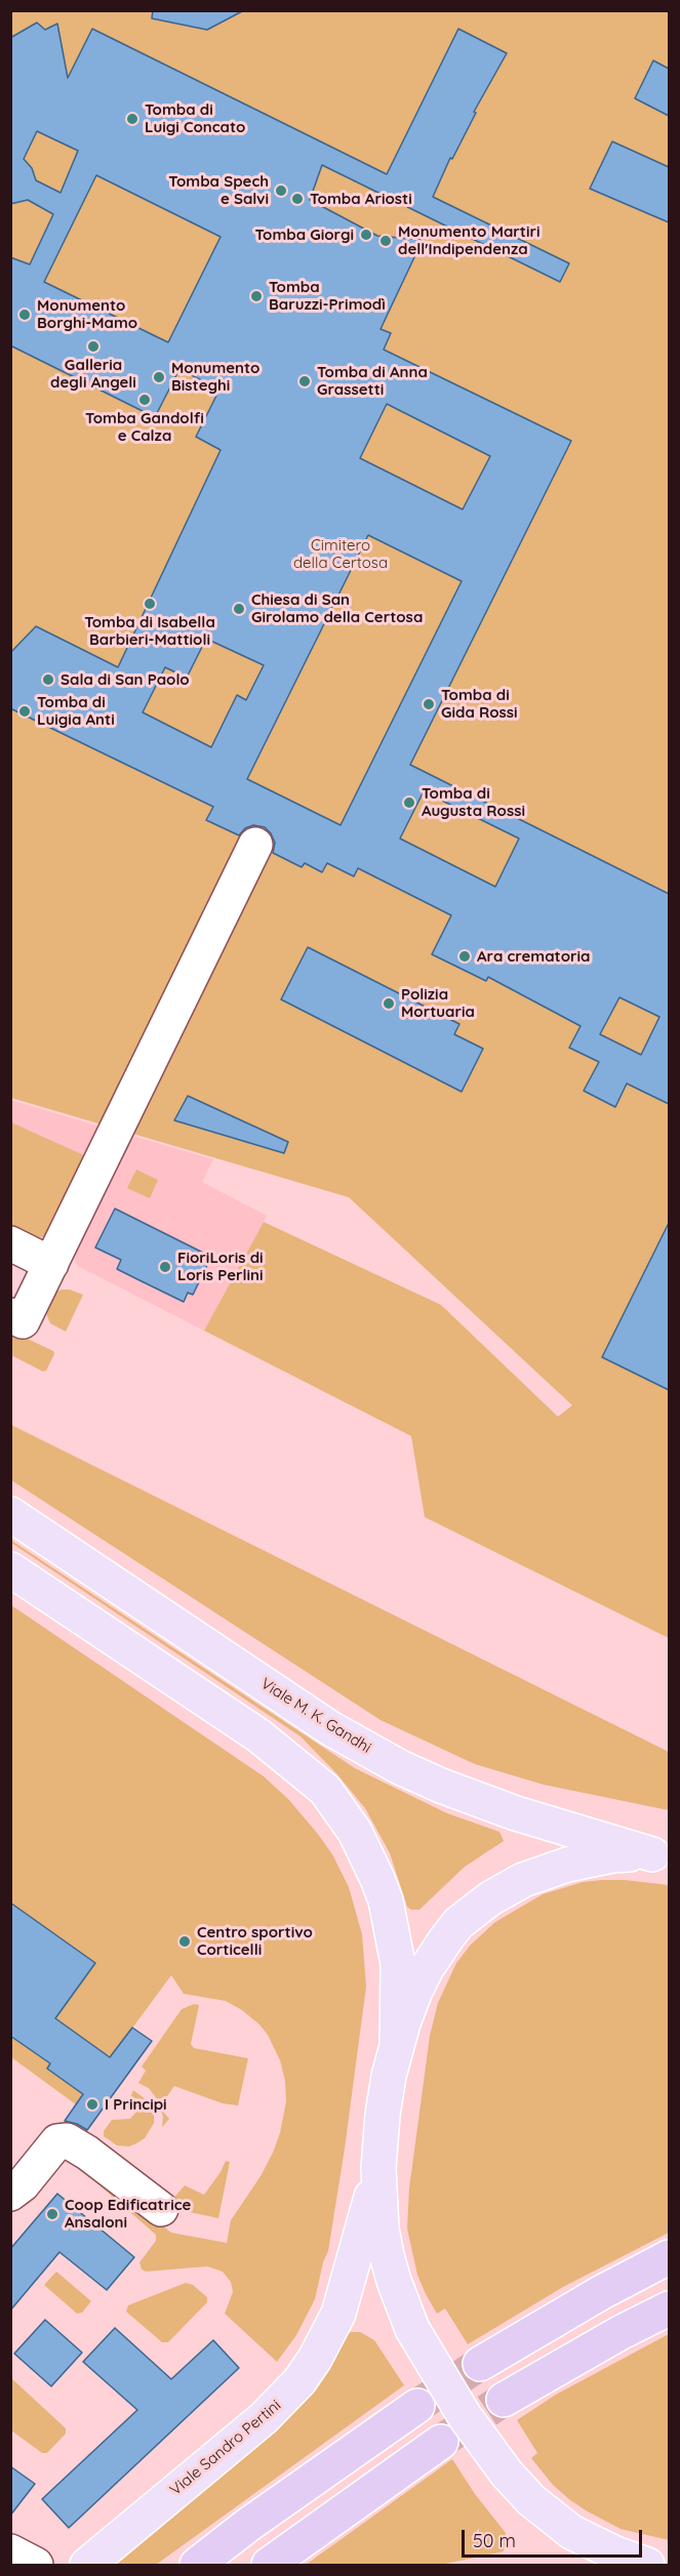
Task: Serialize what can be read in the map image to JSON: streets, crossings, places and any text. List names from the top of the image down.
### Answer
{
  "streets": {
    "main road": ["Viale M. K. Gandhi", "Viale Sandro Pertini"]
  },
  "parks": ["Cimitero della Certosa"],
  "places": [
    "Tomba di Luigi Concato",
    "Tomba Spech e Salvi",
    "Tomba Ariosti",
    "Tomba Giorgi",
    "Monumento Martiri dell'Indipendenza",
    "Tomba Baruzzi-Primodì",
    "Monumento Borghi-Mamo",
    "Galleria degli Angeli",
    "Monumento Bisteghi",
    "Tomba di Anna Grassetti",
    "Tomba Gandolfi e Calza",
    "Tomba di Isabella Barbieri-Mattioli",
    "Chiesa di San Girolamo della Certosa",
    "Sala di San Paolo",
    "Tomba di Gida Rossi",
    "Tomba di Luigia Anti",
    "Tomba di Augusta Rossi",
    "Ara crematoria",
    "Polizia Mortuaria",
    "FioriLoris di Loris Perlini",
    "Centro sportivo Corticelli",
    "I Principi",
    "Coop Edificatrice Ansaloni"
  ],
  "scale_bar": "50 m"
}
